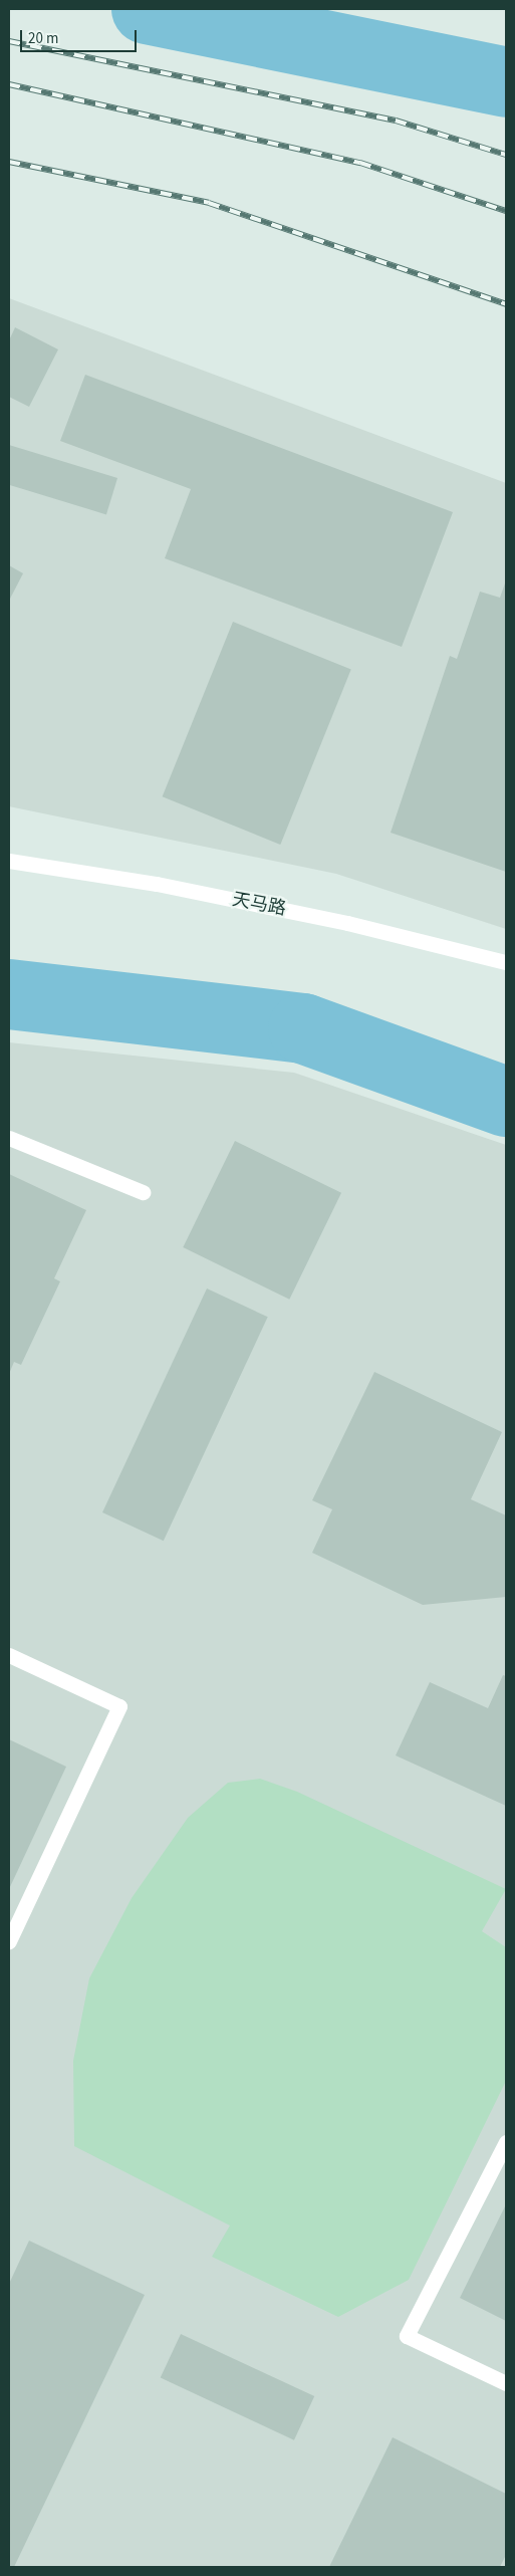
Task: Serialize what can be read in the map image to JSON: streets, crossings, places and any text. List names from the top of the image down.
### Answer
{
  "streets": {
    "street": ["天马路"]
  },
  "scale_bar": "20 m"
}
